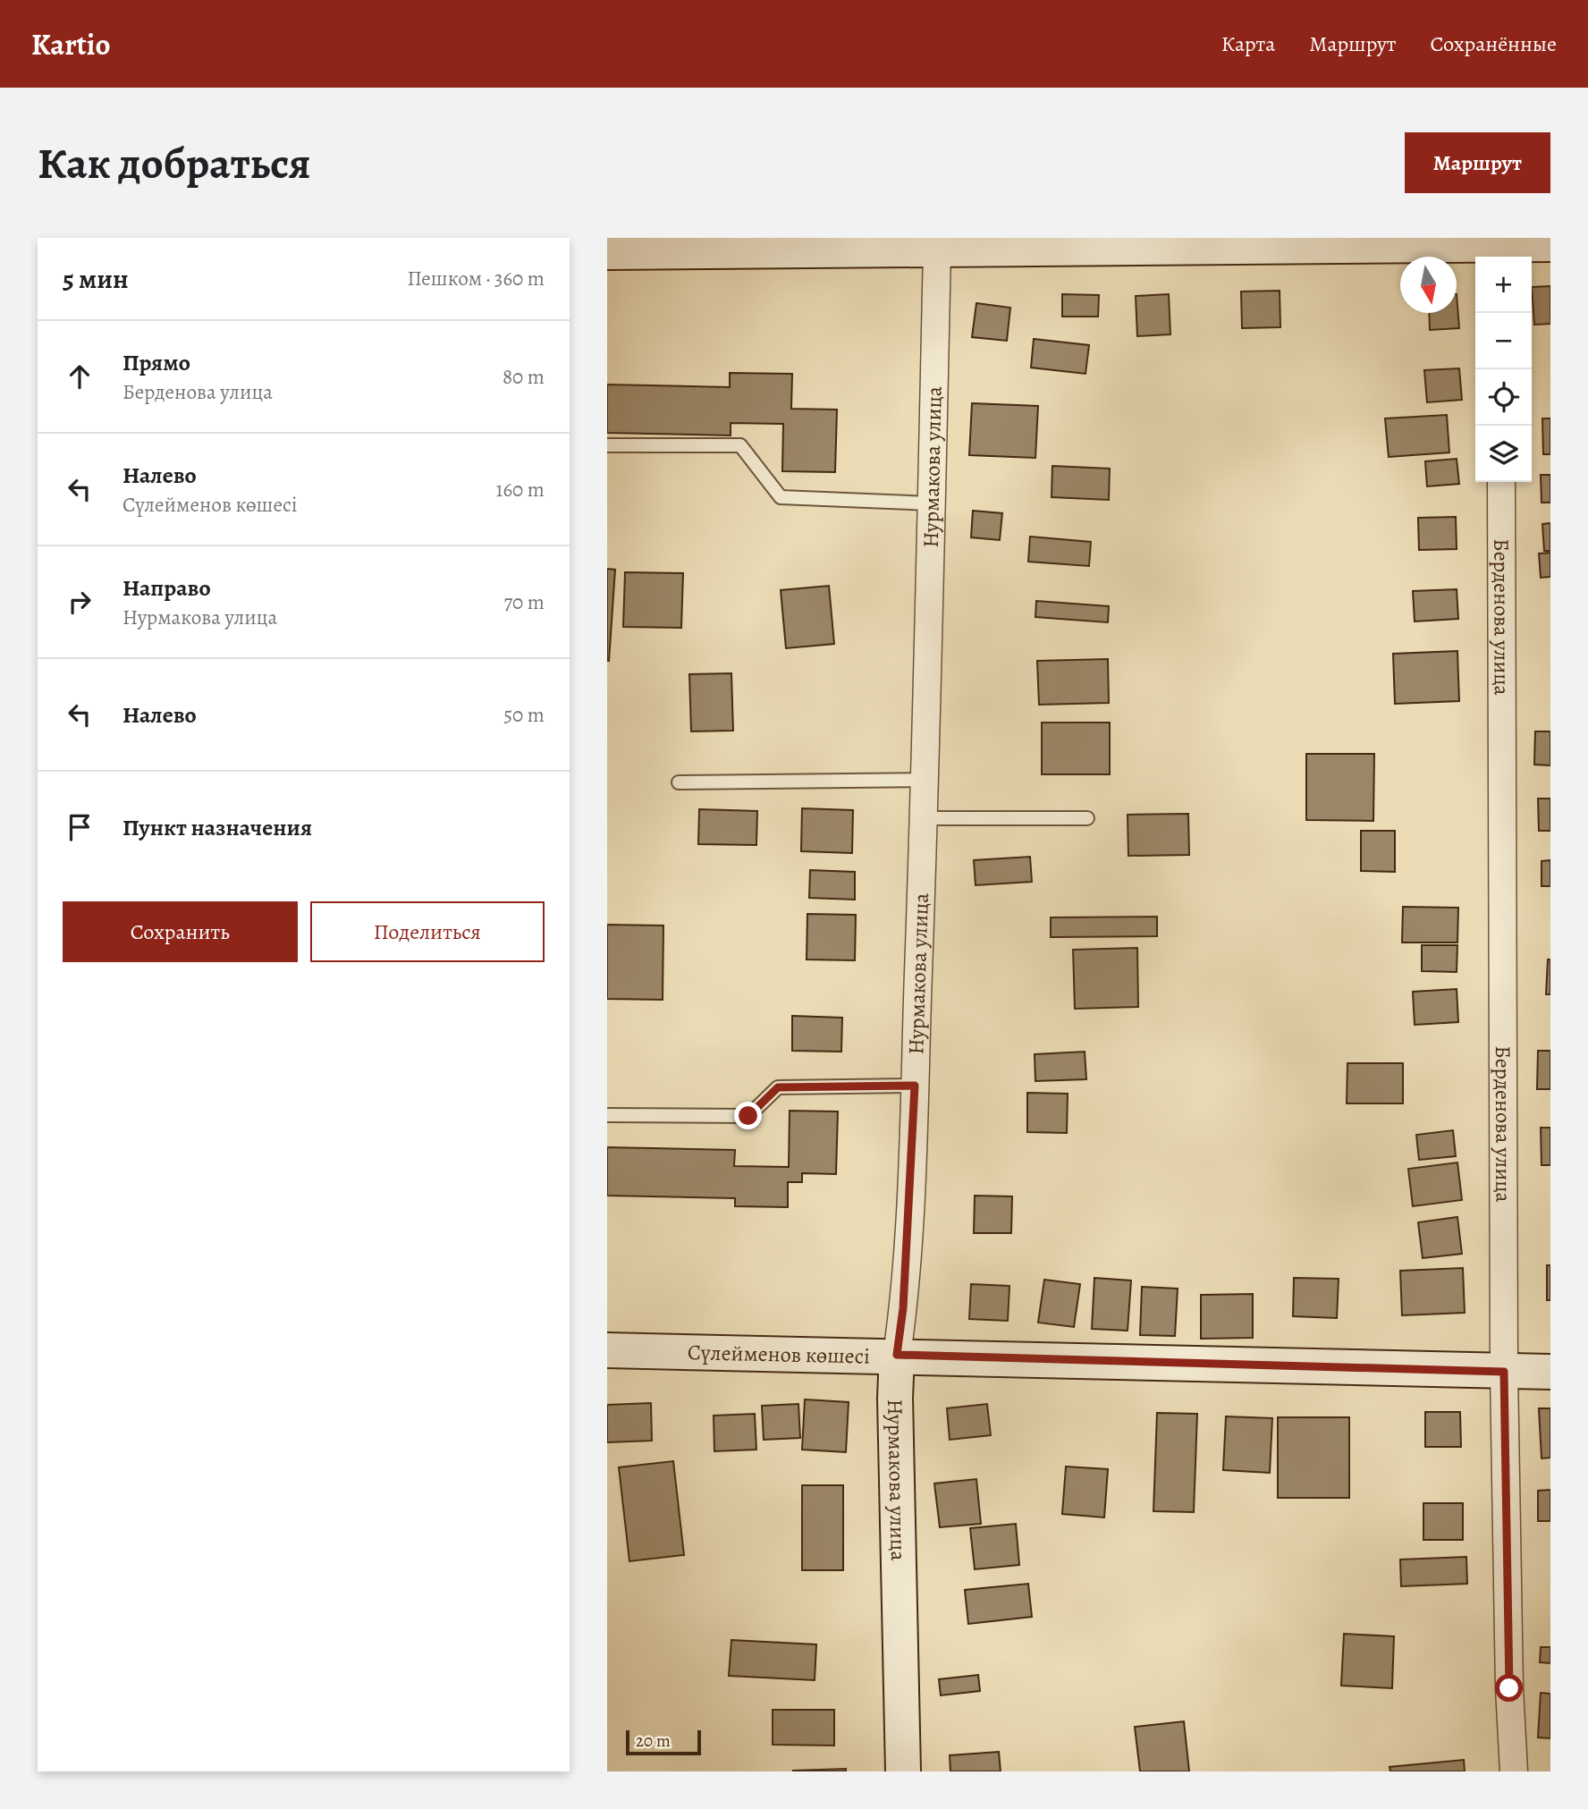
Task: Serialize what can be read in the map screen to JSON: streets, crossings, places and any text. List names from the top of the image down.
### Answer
{
  "streets": {
    "street": ["Нурмакова улица", "Берденова улица", "Сүлейменов көшесі"]
  },
  "crossings": [
    ["Нурмакова улица", "Сүлейменов көшесі"],
    ["Берденова улица", "Сүлейменов көшесі"]
  ],
  "scale_bar": "20 m",
  "north": "bottom",
  "page": {
    "header": "Kartio",
    "nav": ["Карта", "Маршрут", "Сохранённые"],
    "buttons": [
      "Маршрут",
      ["Сохранить", "Поделиться"]
    ],
    "title": "Как добраться",
    "heading": ["5 мин", "Пешком · 360 m"],
    "map_buttons": ["+", "−"],
    "list": [
      ["Прямо", "Берденова улица", "80 m"],
      ["Налево", "Сүлейменов көшесі", "160 m"],
      ["Направо", "Нурмакова улица", "70 m"],
      ["Налево", "50 m"],
      "Пункт назначения"
    ],
    "scale": "20 m"
  }
}
